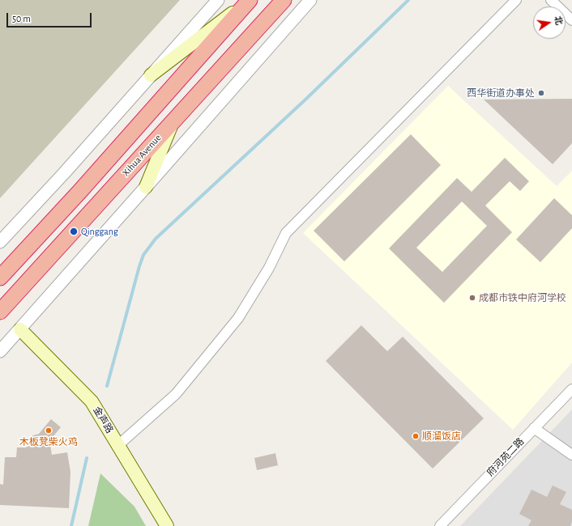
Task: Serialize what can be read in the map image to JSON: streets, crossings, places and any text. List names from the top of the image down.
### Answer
{
  "streets": {
    "highway": ["Xihua Avenue"],
    "main road": ["金声路"],
    "street": ["府河苑二路"]
  },
  "places": [
    "西华街道办事处",
    "Qinggang",
    "成都市铁中府河学校",
    "木板凳柴火鸡",
    "顺溜饭店"
  ],
  "scale_bar": "50 m",
  "north": "right"
}
